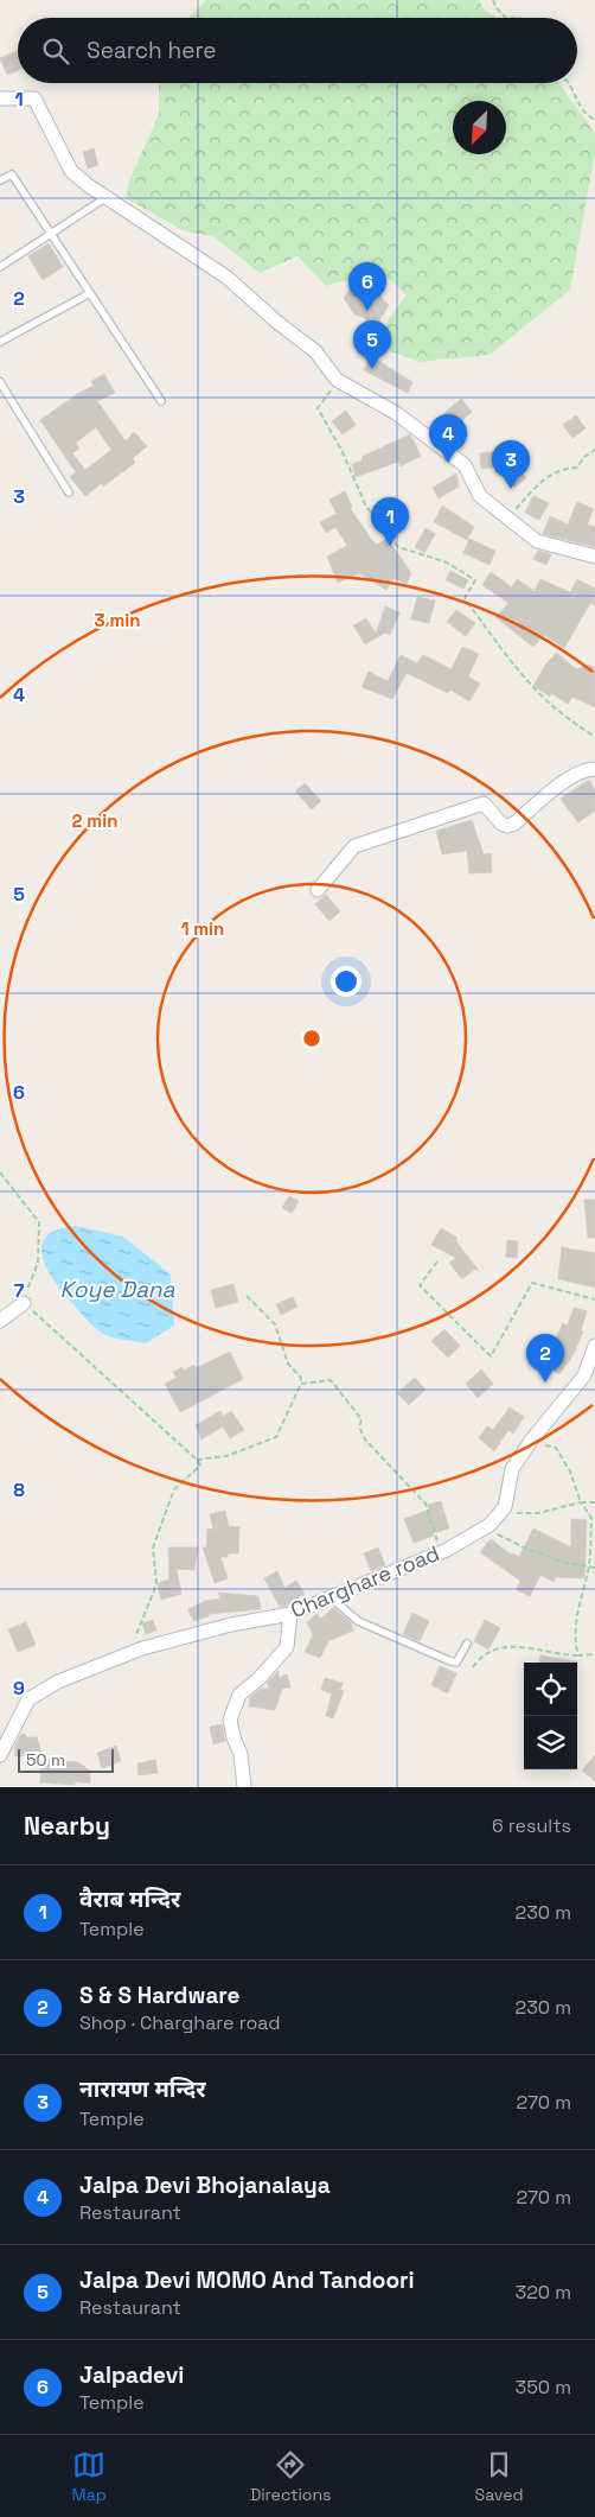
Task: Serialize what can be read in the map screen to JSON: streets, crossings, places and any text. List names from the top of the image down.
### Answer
{
  "streets": {
    "street": ["Charghare road"]
  },
  "water": ["Koye Dana"],
  "scale_bar": "50 m",
  "north": "bottom left",
  "page": {
    "search": "Search here",
    "pins": [
      "6",
      "5",
      "4",
      "3",
      "1",
      "2"
    ],
    "scale": "50 m",
    "heading": ["Nearby", "6 results"],
    "list": [
      {
        "mark": "1",
        "name": "वैराब मन्दिर",
        "note": "Temple",
        "value": "230 m"
      },
      {
        "mark": "2",
        "name": "S & S Hardware",
        "note": "Shop · Charghare road",
        "value": "230 m"
      },
      {
        "mark": "3",
        "name": "नारायण मन्दिर",
        "note": "Temple",
        "value": "270 m"
      },
      {
        "mark": "4",
        "name": "Jalpa Devi Bhojanalaya",
        "note": "Restaurant",
        "value": "270 m"
      },
      {
        "mark": "5",
        "name": "Jalpa Devi MOMO And Tandoori",
        "note": "Restaurant",
        "value": "320 m"
      },
      {
        "mark": "6",
        "name": "Jalpadevi",
        "note": "Temple",
        "value": "350 m"
      }
    ],
    "nav": ["Map", "Directions", "Saved"]
  },
  "grid": {
    "rows": [
      "1",
      "2",
      "3",
      "4",
      "5",
      "6",
      "7",
      "8",
      "9"
    ]
  },
  "rings": ["3 min", "2 min", "1 min"]
}
